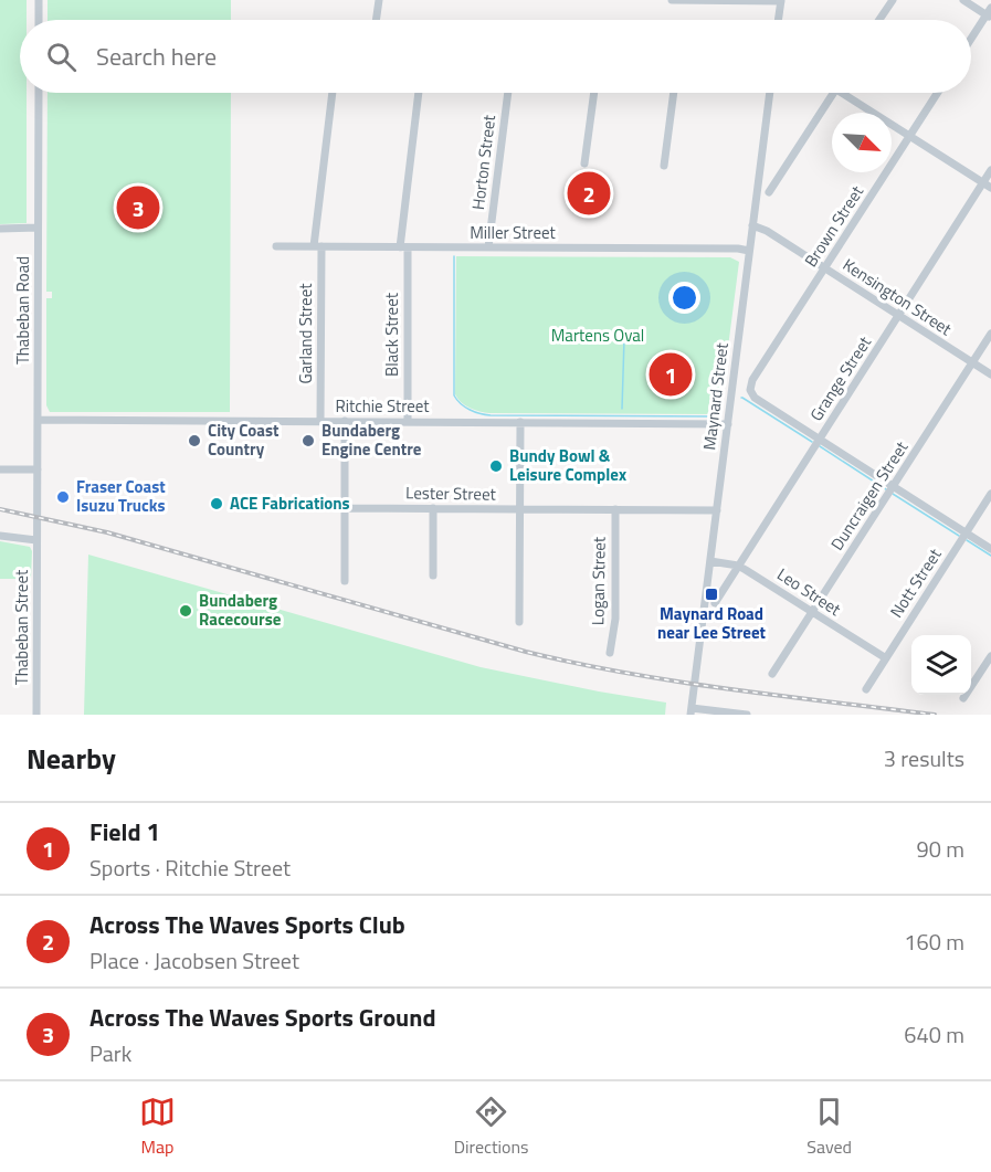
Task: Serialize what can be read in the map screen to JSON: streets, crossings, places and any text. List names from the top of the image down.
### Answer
{
  "streets": {
    "street": [
      "Horton Street",
      "Brown Street",
      "Miller Street",
      "Kensington Street",
      "Thabeban Road",
      "Garland Street",
      "Black Street",
      "Grange Street",
      "Maynard Street",
      "Ritchie Street",
      "Lester Street",
      "Duncraigen Street",
      "Logan Street",
      "Nott Street",
      "Leo Street",
      "Thabeban Street"
    ]
  },
  "crossings": [
    ["Horton Street", "Miller Street"],
    ["Brown Street", "Kensington Street"],
    ["Brown Street", "Grange Street"],
    ["Miller Street", "Garland Street"],
    ["Miller Street", "Black Street"],
    ["Miller Street", "Maynard Street"],
    ["Kensington Street", "Grange Street"],
    ["Kensington Street", "Maynard Street"],
    ["Kensington Street", "Duncraigen Street"],
    ["Thabeban Road", "Ritchie Street"],
    ["Thabeban Road", "Thabeban Street"],
    ["Garland Street", "Ritchie Street"],
    ["Black Street", "Ritchie Street"],
    ["Grange Street", "Leo Street"],
    ["Maynard Street", "Ritchie Street"],
    ["Maynard Street", "Lester Street"],
    ["Maynard Street", "Leo Street"],
    ["Lester Street", "Logan Street"],
    ["Duncraigen Street", "Leo Street"],
    ["Nott Street", "Leo Street"]
  ],
  "parks": ["Martens Oval"],
  "places": {
    "other": [
      "City Coast Country",
      "Bundaberg Engine Centre",
      "Bundy Bowl & Leisure Complex",
      "Fraser Coast Isuzu Trucks",
      "ACE Fabrications",
      "Bundaberg Racecourse"
    ],
    "transit": ["Maynard Road near Lee Street"]
  },
  "north": "bottom right",
  "page": {
    "search": "Search here",
    "pins": ["2", "3", "1"],
    "heading": ["Nearby", "3 results"],
    "list": [
      {
        "mark": "1",
        "name": "Field 1",
        "note": "Sports · Ritchie Street",
        "value": "90 m"
      },
      {
        "mark": "2",
        "name": "Across The Waves Sports Club",
        "note": "Place · Jacobsen Street",
        "value": "160 m"
      },
      {
        "mark": "3",
        "name": "Across The Waves Sports Ground",
        "note": "Park",
        "value": "640 m"
      }
    ],
    "nav": ["Map", "Directions", "Saved"]
  }
}
